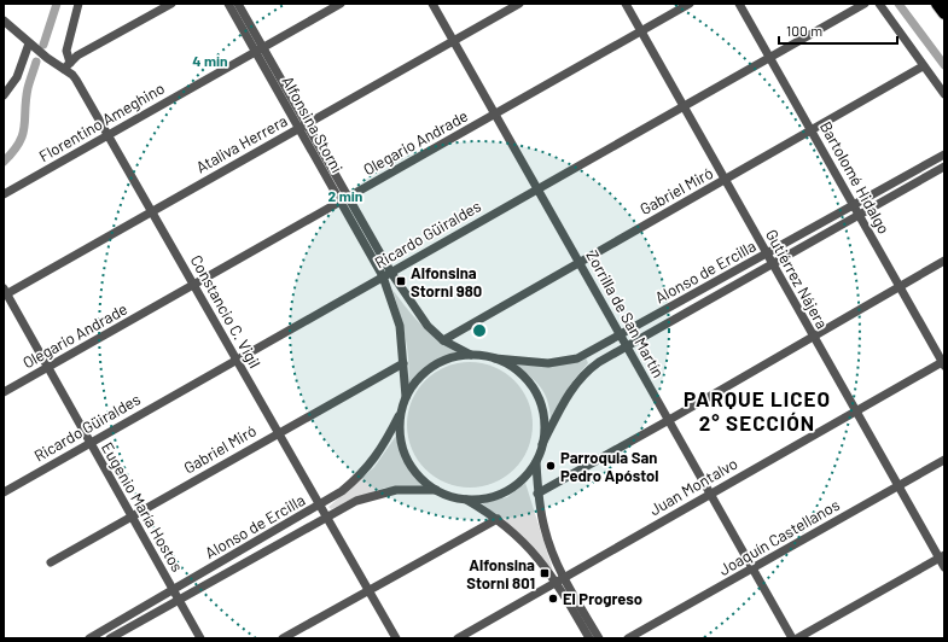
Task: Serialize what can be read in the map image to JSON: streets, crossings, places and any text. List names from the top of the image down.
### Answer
{
  "streets": {
    "street": [
      "Florentino Ameghino",
      "Alfonsina Storni",
      "Olegario Andrade",
      "Ataliva Herrera",
      "Bartolomé Hidalgo",
      "Gabriel Miró",
      "Ricardo Güiraldes",
      "Alonso de Ercilla",
      "Gutiérrez Nájera",
      "Constancio C. Vigil",
      "Zorrilla de San Martín",
      "Juan Montalvo",
      "Eugenio María Hostos",
      "Joaquín Castellanos"
    ]
  },
  "crossings": [
    ["Florentino Ameghino", "Alfonsina Storni"],
    ["Florentino Ameghino", "Constancio C. Vigil"],
    ["Alfonsina Storni", "Olegario Andrade"],
    ["Alfonsina Storni", "Ataliva Herrera"],
    ["Alfonsina Storni", "Gabriel Miró"],
    ["Alfonsina Storni", "Ricardo Güiraldes"],
    ["Alfonsina Storni", "Alonso de Ercilla"],
    ["Olegario Andrade", "Gutiérrez Nájera"],
    ["Olegario Andrade", "Constancio C. Vigil"],
    ["Olegario Andrade", "Zorrilla de San Martín"],
    ["Olegario Andrade", "Eugenio María Hostos"],
    ["Ataliva Herrera", "Constancio C. Vigil"],
    ["Ataliva Herrera", "Zorrilla de San Martín"],
    ["Ataliva Herrera", "Eugenio María Hostos"],
    ["Bartolomé Hidalgo", "Gabriel Miró"],
    ["Bartolomé Hidalgo", "Ricardo Güiraldes"],
    ["Bartolomé Hidalgo", "Alonso de Ercilla"],
    ["Bartolomé Hidalgo", "Juan Montalvo"],
    ["Gabriel Miró", "Gutiérrez Nájera"],
    ["Gabriel Miró", "Constancio C. Vigil"],
    ["Gabriel Miró", "Zorrilla de San Martín"],
    ["Gabriel Miró", "Eugenio María Hostos"],
    ["Ricardo Güiraldes", "Gutiérrez Nájera"],
    ["Ricardo Güiraldes", "Constancio C. Vigil"],
    ["Ricardo Güiraldes", "Zorrilla de San Martín"],
    ["Ricardo Güiraldes", "Eugenio María Hostos"],
    ["Alonso de Ercilla", "Gutiérrez Nájera"],
    ["Alonso de Ercilla", "Constancio C. Vigil"],
    ["Alonso de Ercilla", "Zorrilla de San Martín"],
    ["Alonso de Ercilla", "Eugenio María Hostos"],
    ["Gutiérrez Nájera", "Juan Montalvo"],
    ["Gutiérrez Nájera", "Joaquín Castellanos"],
    ["Zorrilla de San Martín", "Juan Montalvo"],
    ["Zorrilla de San Martín", "Joaquín Castellanos"]
  ],
  "districts": ["PARQUE LICEO 2° SECCIÓN"],
  "places": {
    "transit": ["Alfonsina Storni 980", "Alfonsina Storni 801"],
    "other": ["Parroquia San Pedro Apóstol", "El Progreso"]
  },
  "scale_bar": "100 m",
  "rings": ["4 min", "2 min"]
}
